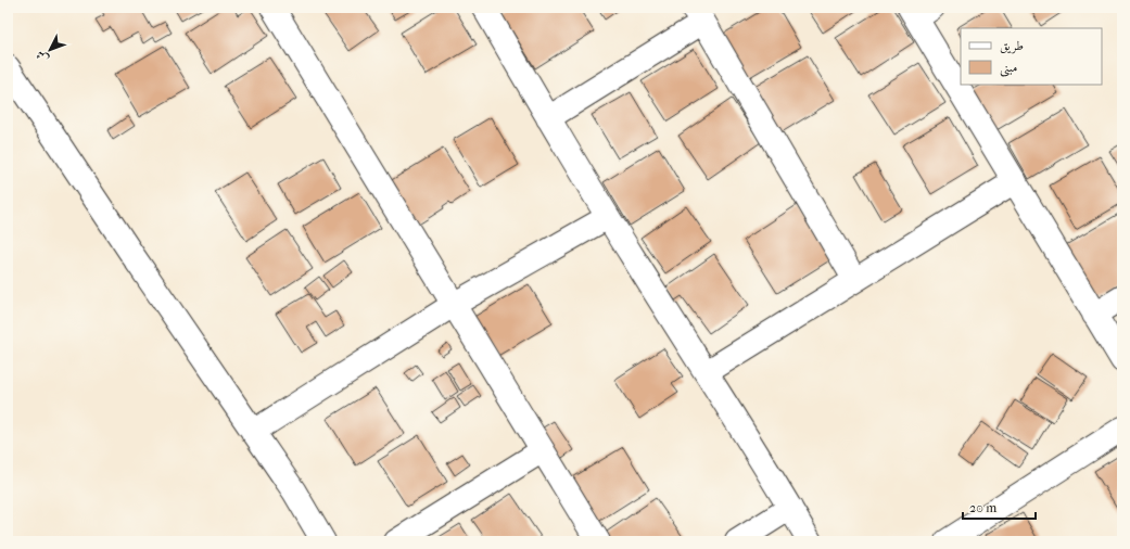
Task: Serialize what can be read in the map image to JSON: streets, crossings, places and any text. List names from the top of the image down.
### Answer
{
  "legend": ["طريق", "مبنى"],
  "scale_bar": "20 m",
  "north": "bottom left"
}
